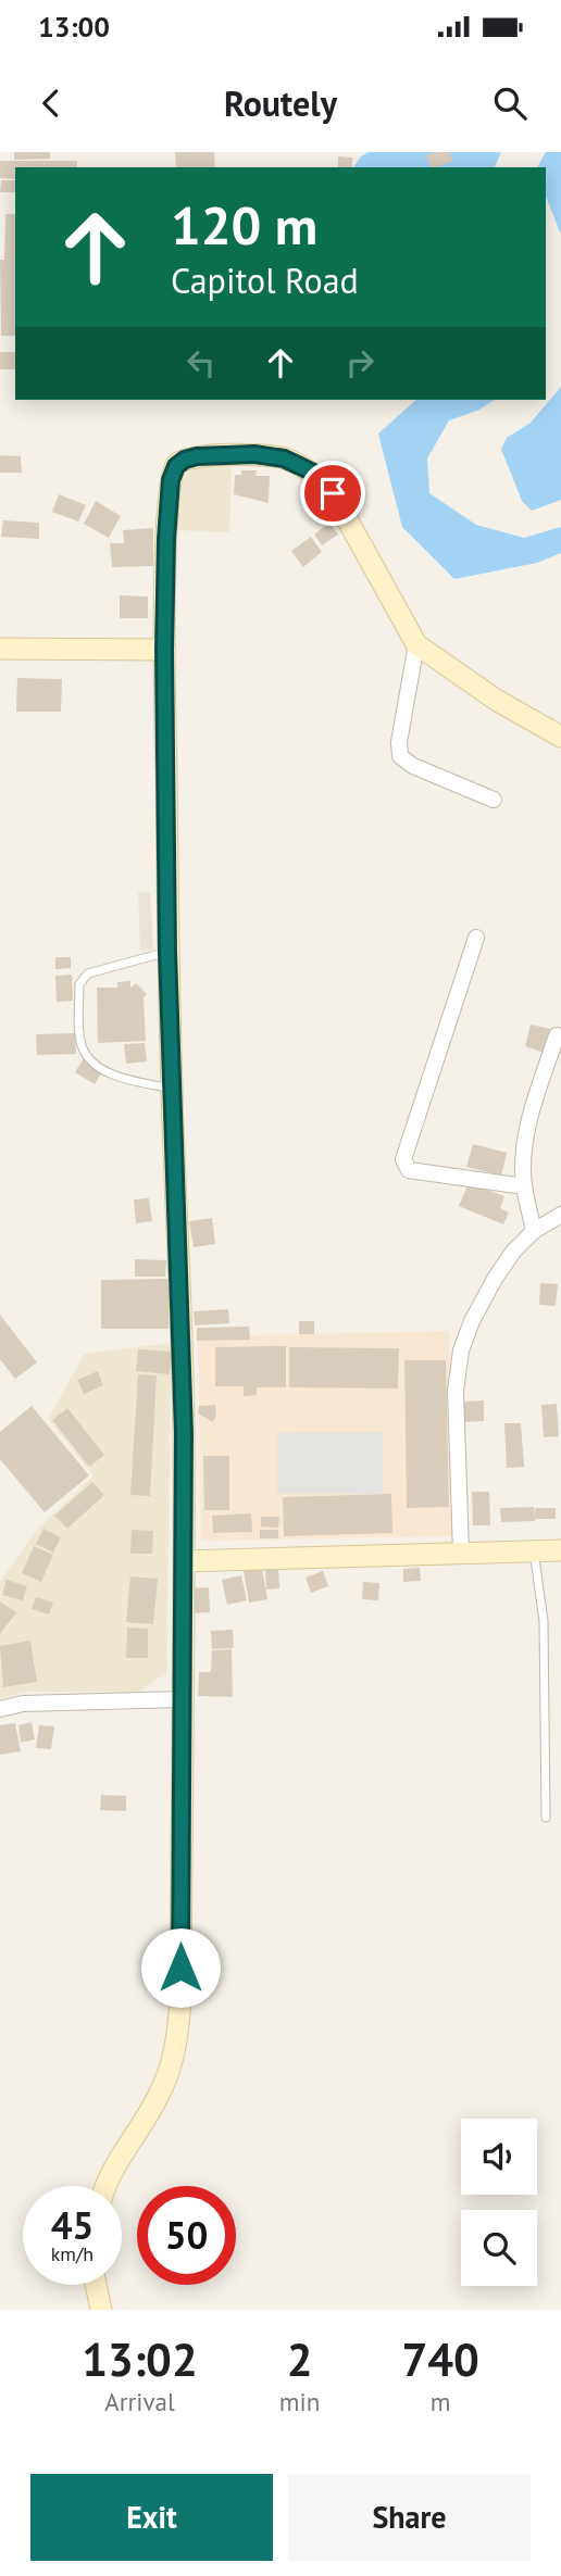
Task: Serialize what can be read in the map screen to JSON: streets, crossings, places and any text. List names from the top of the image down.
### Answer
{
  "page": {
    "status": "13:00",
    "header": "Routely",
    "turn": ["120 m", "Capitol Road"],
    "speed": "45 km/h",
    "limit": "50",
    "eta": [
      "13:02",
      "Arrival",
      "2",
      "min",
      "740",
      "m"
    ],
    "buttons": ["Exit", "Share"]
  }
}
